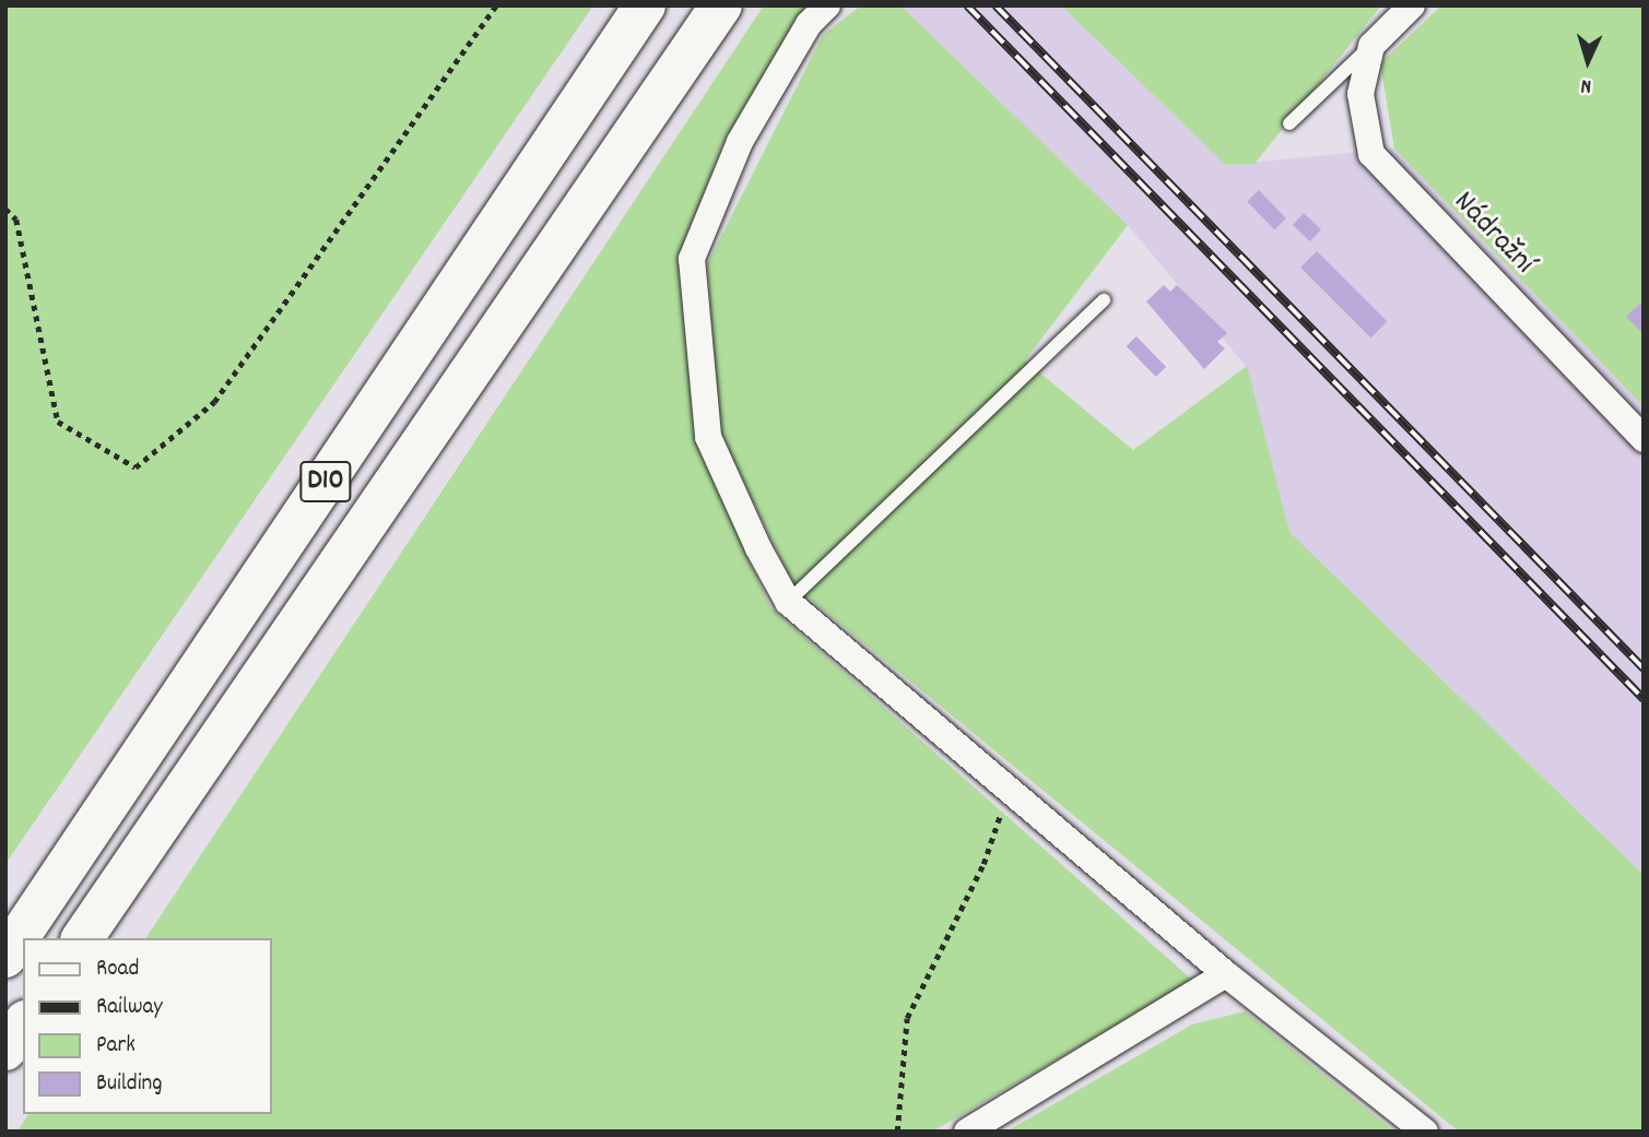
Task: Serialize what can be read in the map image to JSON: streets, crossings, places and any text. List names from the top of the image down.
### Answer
{
  "streets": {
    "highway": ["D10"],
    "street": ["Nádražní"]
  },
  "legend": [
    "Road",
    "Railway",
    "Park",
    "Building"
  ],
  "north": "bottom"
}
